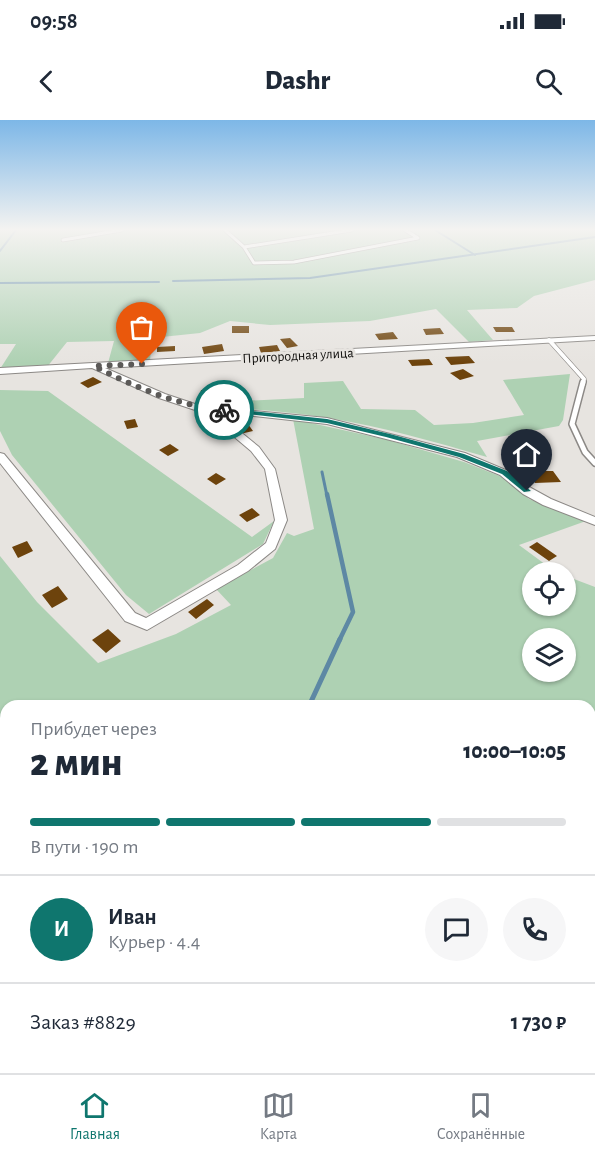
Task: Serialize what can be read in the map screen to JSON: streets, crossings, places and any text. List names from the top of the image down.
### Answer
{
  "streets": {
    "street": ["Пригородная улица"]
  },
  "page": {
    "status": "09:58",
    "header": "Dashr",
    "heading": ["2 мин", "Прибудет через", "10:00–10:05"],
    "panel": [
      "Иван",
      "Курьер · 4.4",
      "Заказ #8829",
      "1 730 ₽"
    ],
    "bar": "В пути · 190 m",
    "round": "И",
    "tabs": ["Главная", "Карта", "Сохранённые"]
  }
}
